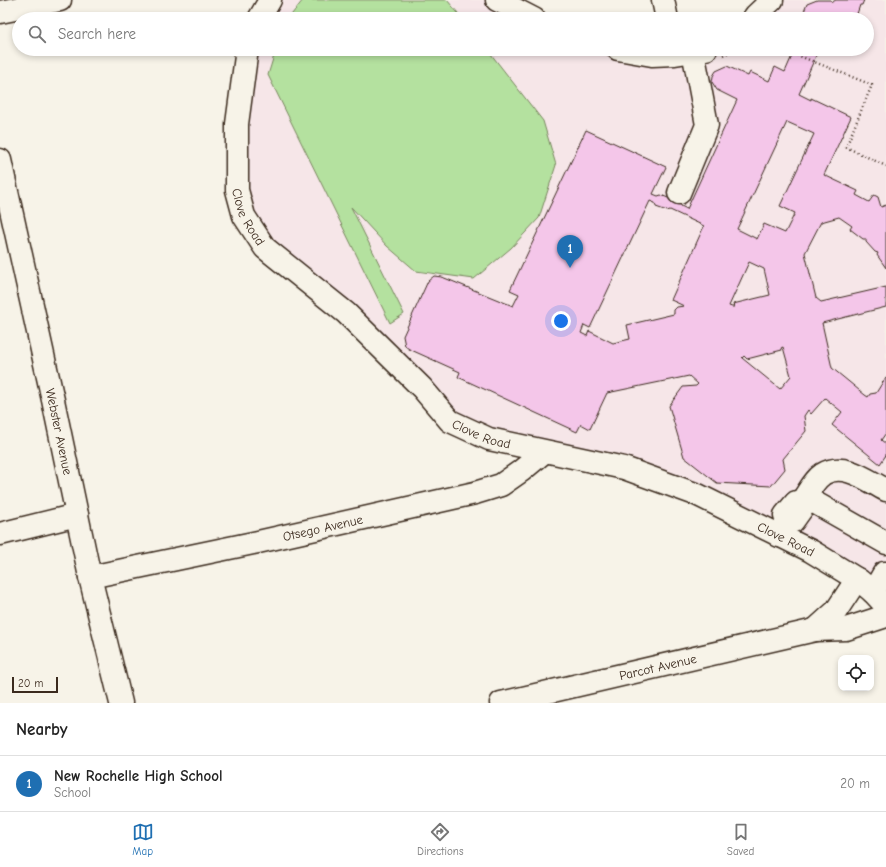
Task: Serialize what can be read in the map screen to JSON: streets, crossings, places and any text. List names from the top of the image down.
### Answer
{
  "streets": {
    "street": [
      "Clove Road",
      "Webster Avenue",
      "Otsego Avenue",
      "Parcot Avenue"
    ]
  },
  "crossings": [
    ["Clove Road", "Otsego Avenue"],
    ["Clove Road", "Parcot Avenue"],
    ["Webster Avenue", "Otsego Avenue"]
  ],
  "scale_bar": "20 m",
  "page": {
    "search": "Search here",
    "pins": "1",
    "scale": "20 m",
    "heading": "Nearby",
    "list": [
      {
        "mark": "1",
        "name": "New Rochelle High School",
        "note": "School",
        "value": "20 m"
      }
    ],
    "nav": ["Map", "Directions", "Saved"]
  }
}
